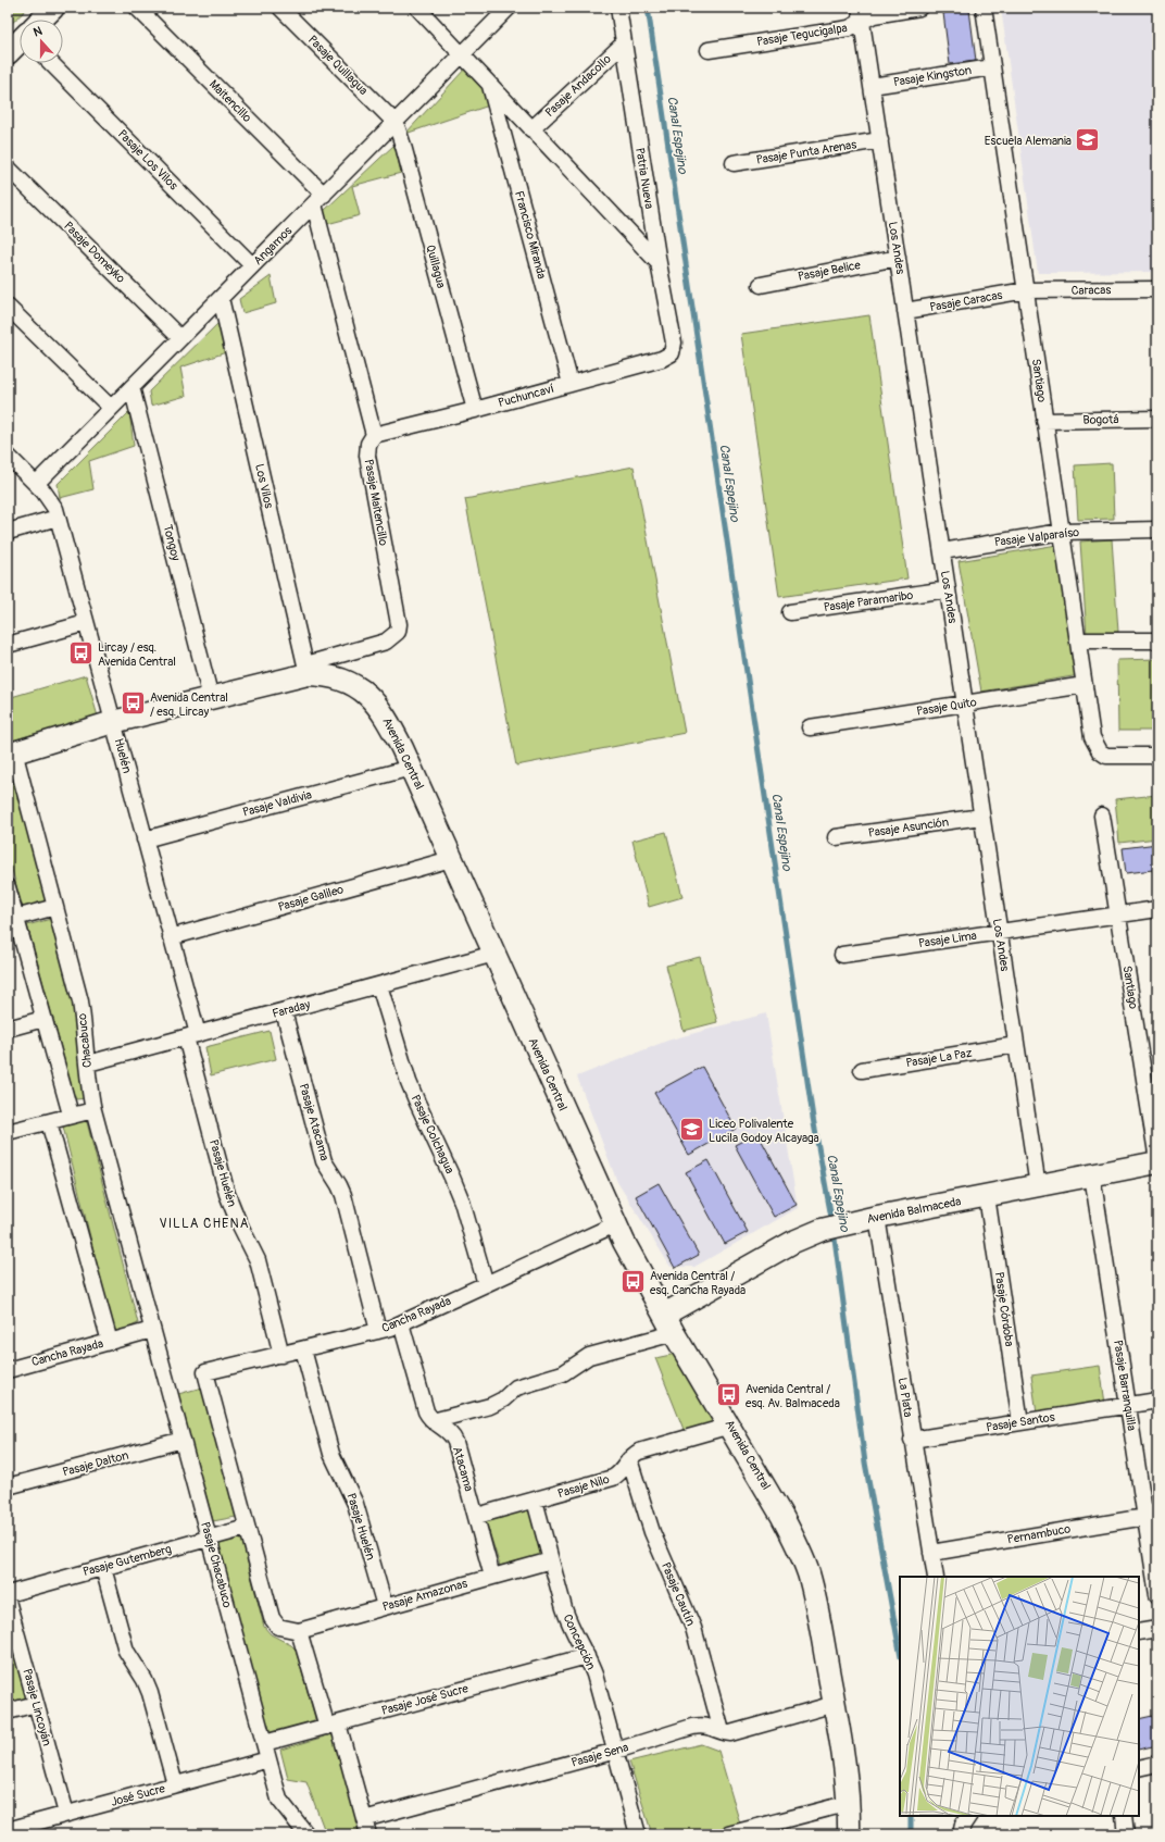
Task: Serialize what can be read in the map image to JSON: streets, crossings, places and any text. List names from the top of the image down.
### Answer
{
  "streets": {
    "street": [
      "Pasaje Tegucigalpa",
      "Pasaje Quillagua",
      "Pasaje Kingston",
      "Pasaje Andacollo",
      "Maitencillo",
      "Pasaje Punta Arenas",
      "Pasaje Los Vilos",
      "Patria Nueva",
      "Francisco Miranda",
      "Angamos",
      "Los Andes",
      "Pasaje Domeyko",
      "Quillagua",
      "Pasaje Belice",
      "Caracas",
      "Pasaje Caracas",
      "Santiago",
      "Puchuncaví",
      "Bogotá",
      "Los Vilos",
      "Pasaje Maitencillo",
      "Pasaje Valparaíso",
      "Tongoy",
      "Pasaje Paramaribo",
      "Pasaje Quito",
      "Avenida Central",
      "Huelén",
      "Pasaje Valdivia",
      "Pasaje Asunción",
      "Pasaje Galileo",
      "Pasaje Lima",
      "Faraday",
      "Chacabuco",
      "Pasaje La Paz",
      "Pasaje Atacama",
      "Pasaje Colchagua",
      "Pasaje Huelén",
      "Avenida Balmaceda",
      "Pasaje Córdoba",
      "Cancha Rayada",
      "Pasaje Barranquilla",
      "La Plata",
      "Pasaje Santos",
      "Pasaje Dalton",
      "Atacama",
      "Pasaje Nilo",
      "Pernambuco",
      "Pasaje Gutemberg",
      "Pasaje Chacabuco",
      "Pasaje Cautín",
      "Pasaje Amazonas",
      "Concepción",
      "Pasaje José Sucre",
      "Pasaje Lincoyán",
      "Pasaje Sena",
      "José Sucre"
    ]
  },
  "crossings": [
    ["Pasaje Tegucigalpa", "Los Andes"],
    ["Pasaje Quillagua", "Angamos"],
    ["Pasaje Quillagua", "Quillagua"],
    ["Pasaje Kingston", "Los Andes"],
    ["Pasaje Kingston", "Santiago"],
    ["Pasaje Andacollo", "Patria Nueva"],
    ["Pasaje Andacollo", "Francisco Miranda"],
    ["Maitencillo", "Angamos"],
    ["Pasaje Punta Arenas", "Los Andes"],
    ["Pasaje Los Vilos", "Angamos"],
    ["Patria Nueva", "Francisco Miranda"],
    ["Patria Nueva", "Puchuncaví"],
    ["Francisco Miranda", "Angamos"],
    ["Francisco Miranda", "Puchuncaví"],
    ["Angamos", "Pasaje Domeyko"],
    ["Angamos", "Quillagua"],
    ["Angamos", "Los Vilos"],
    ["Angamos", "Tongoy"],
    ["Angamos", "Huelén"],
    ["Los Andes", "Pasaje Belice"],
    ["Los Andes", "Pasaje Caracas"],
    ["Los Andes", "Pasaje Valparaíso"],
    ["Los Andes", "Pasaje Paramaribo"],
    ["Los Andes", "Pasaje Quito"],
    ["Los Andes", "Pasaje Asunción"],
    ["Los Andes", "Pasaje Lima"],
    ["Los Andes", "Pasaje La Paz"],
    ["Los Andes", "Avenida Balmaceda"],
    ["Quillagua", "Puchuncaví"],
    ["Caracas", "Pasaje Caracas"],
    ["Caracas", "Santiago"],
    ["Pasaje Caracas", "Santiago"],
    ["Santiago", "Bogotá"],
    ["Santiago", "Pasaje Valparaíso"],
    ["Santiago", "Pasaje Quito"],
    ["Santiago", "Pasaje Lima"],
    ["Santiago", "Avenida Balmaceda"],
    ["Puchuncaví", "Pasaje Maitencillo"],
    ["Los Vilos", "Pasaje Maitencillo"],
    ["Los Vilos", "Avenida Central"],
    ["Pasaje Maitencillo", "Avenida Central"],
    ["Tongoy", "Avenida Central"],
    ["Avenida Central", "Huelén"],
    ["Avenida Central", "Pasaje Valdivia"],
    ["Avenida Central", "Pasaje Galileo"],
    ["Avenida Central", "Faraday"],
    ["Avenida Central", "Chacabuco"],
    ["Avenida Central", "Avenida Balmaceda"],
    ["Avenida Central", "Cancha Rayada"],
    ["Avenida Central", "Pasaje Nilo"],
    ["Avenida Central", "Pasaje Sena"],
    ["Huelén", "Pasaje Valdivia"],
    ["Huelén", "Pasaje Galileo"],
    ["Huelén", "Faraday"],
    ["Huelén", "Pasaje Huelén"],
    ["Faraday", "Chacabuco"],
    ["Faraday", "Pasaje Atacama"],
    ["Faraday", "Pasaje Colchagua"],
    ["Faraday", "Pasaje Huelén"],
    ["Chacabuco", "Cancha Rayada"],
    ["Chacabuco", "Pasaje Chacabuco"],
    ["Pasaje Atacama", "Cancha Rayada"],
    ["Pasaje Colchagua", "Cancha Rayada"],
    ["Pasaje Huelén", "Cancha Rayada"],
    ["Pasaje Huelén", "Pasaje Amazonas"],
    ["Avenida Balmaceda", "Pasaje Córdoba"],
    ["Avenida Balmaceda", "Pasaje Barranquilla"],
    ["Avenida Balmaceda", "La Plata"],
    ["Pasaje Córdoba", "Pasaje Santos"],
    ["Cancha Rayada", "Atacama"],
    ["Cancha Rayada", "Pasaje Gutemberg"],
    ["Cancha Rayada", "Pasaje Chacabuco"],
    ["Pasaje Barranquilla", "Pasaje Santos"],
    ["Pasaje Barranquilla", "Pernambuco"],
    ["La Plata", "Pasaje Santos"],
    ["La Plata", "Pernambuco"],
    ["Pasaje Dalton", "Pasaje Chacabuco"],
    ["Atacama", "Pasaje Nilo"],
    ["Atacama", "Pasaje Amazonas"],
    ["Pasaje Nilo", "Pasaje Cautín"],
    ["Pasaje Nilo", "Concepción"],
    ["Pasaje Gutemberg", "Pasaje Chacabuco"],
    ["Pasaje Chacabuco", "Pasaje José Sucre"],
    ["Pasaje Chacabuco", "José Sucre"],
    ["Pasaje Cautín", "Pasaje Sena"],
    ["Pasaje Amazonas", "Concepción"],
    ["Concepción", "Pasaje José Sucre"],
    ["Concepción", "Pasaje Sena"],
    ["Pasaje Lincoyán", "José Sucre"]
  ],
  "districts": ["VILLA CHENA"],
  "water": ["Canal Espejino"],
  "places": {
    "school or university": ["Escuela Alemania", "Liceo Polivalente Lucila Godoy Alcayaga"],
    "bus stop": [
      "Lircay / esq. Avenida Central",
      "Avenida Central / esq. Lircay",
      "Avenida Central / esq. Cancha Rayada",
      "Avenida Central / esq. Av. Balmaceda"
    ]
  },
  "north": "top"
}
